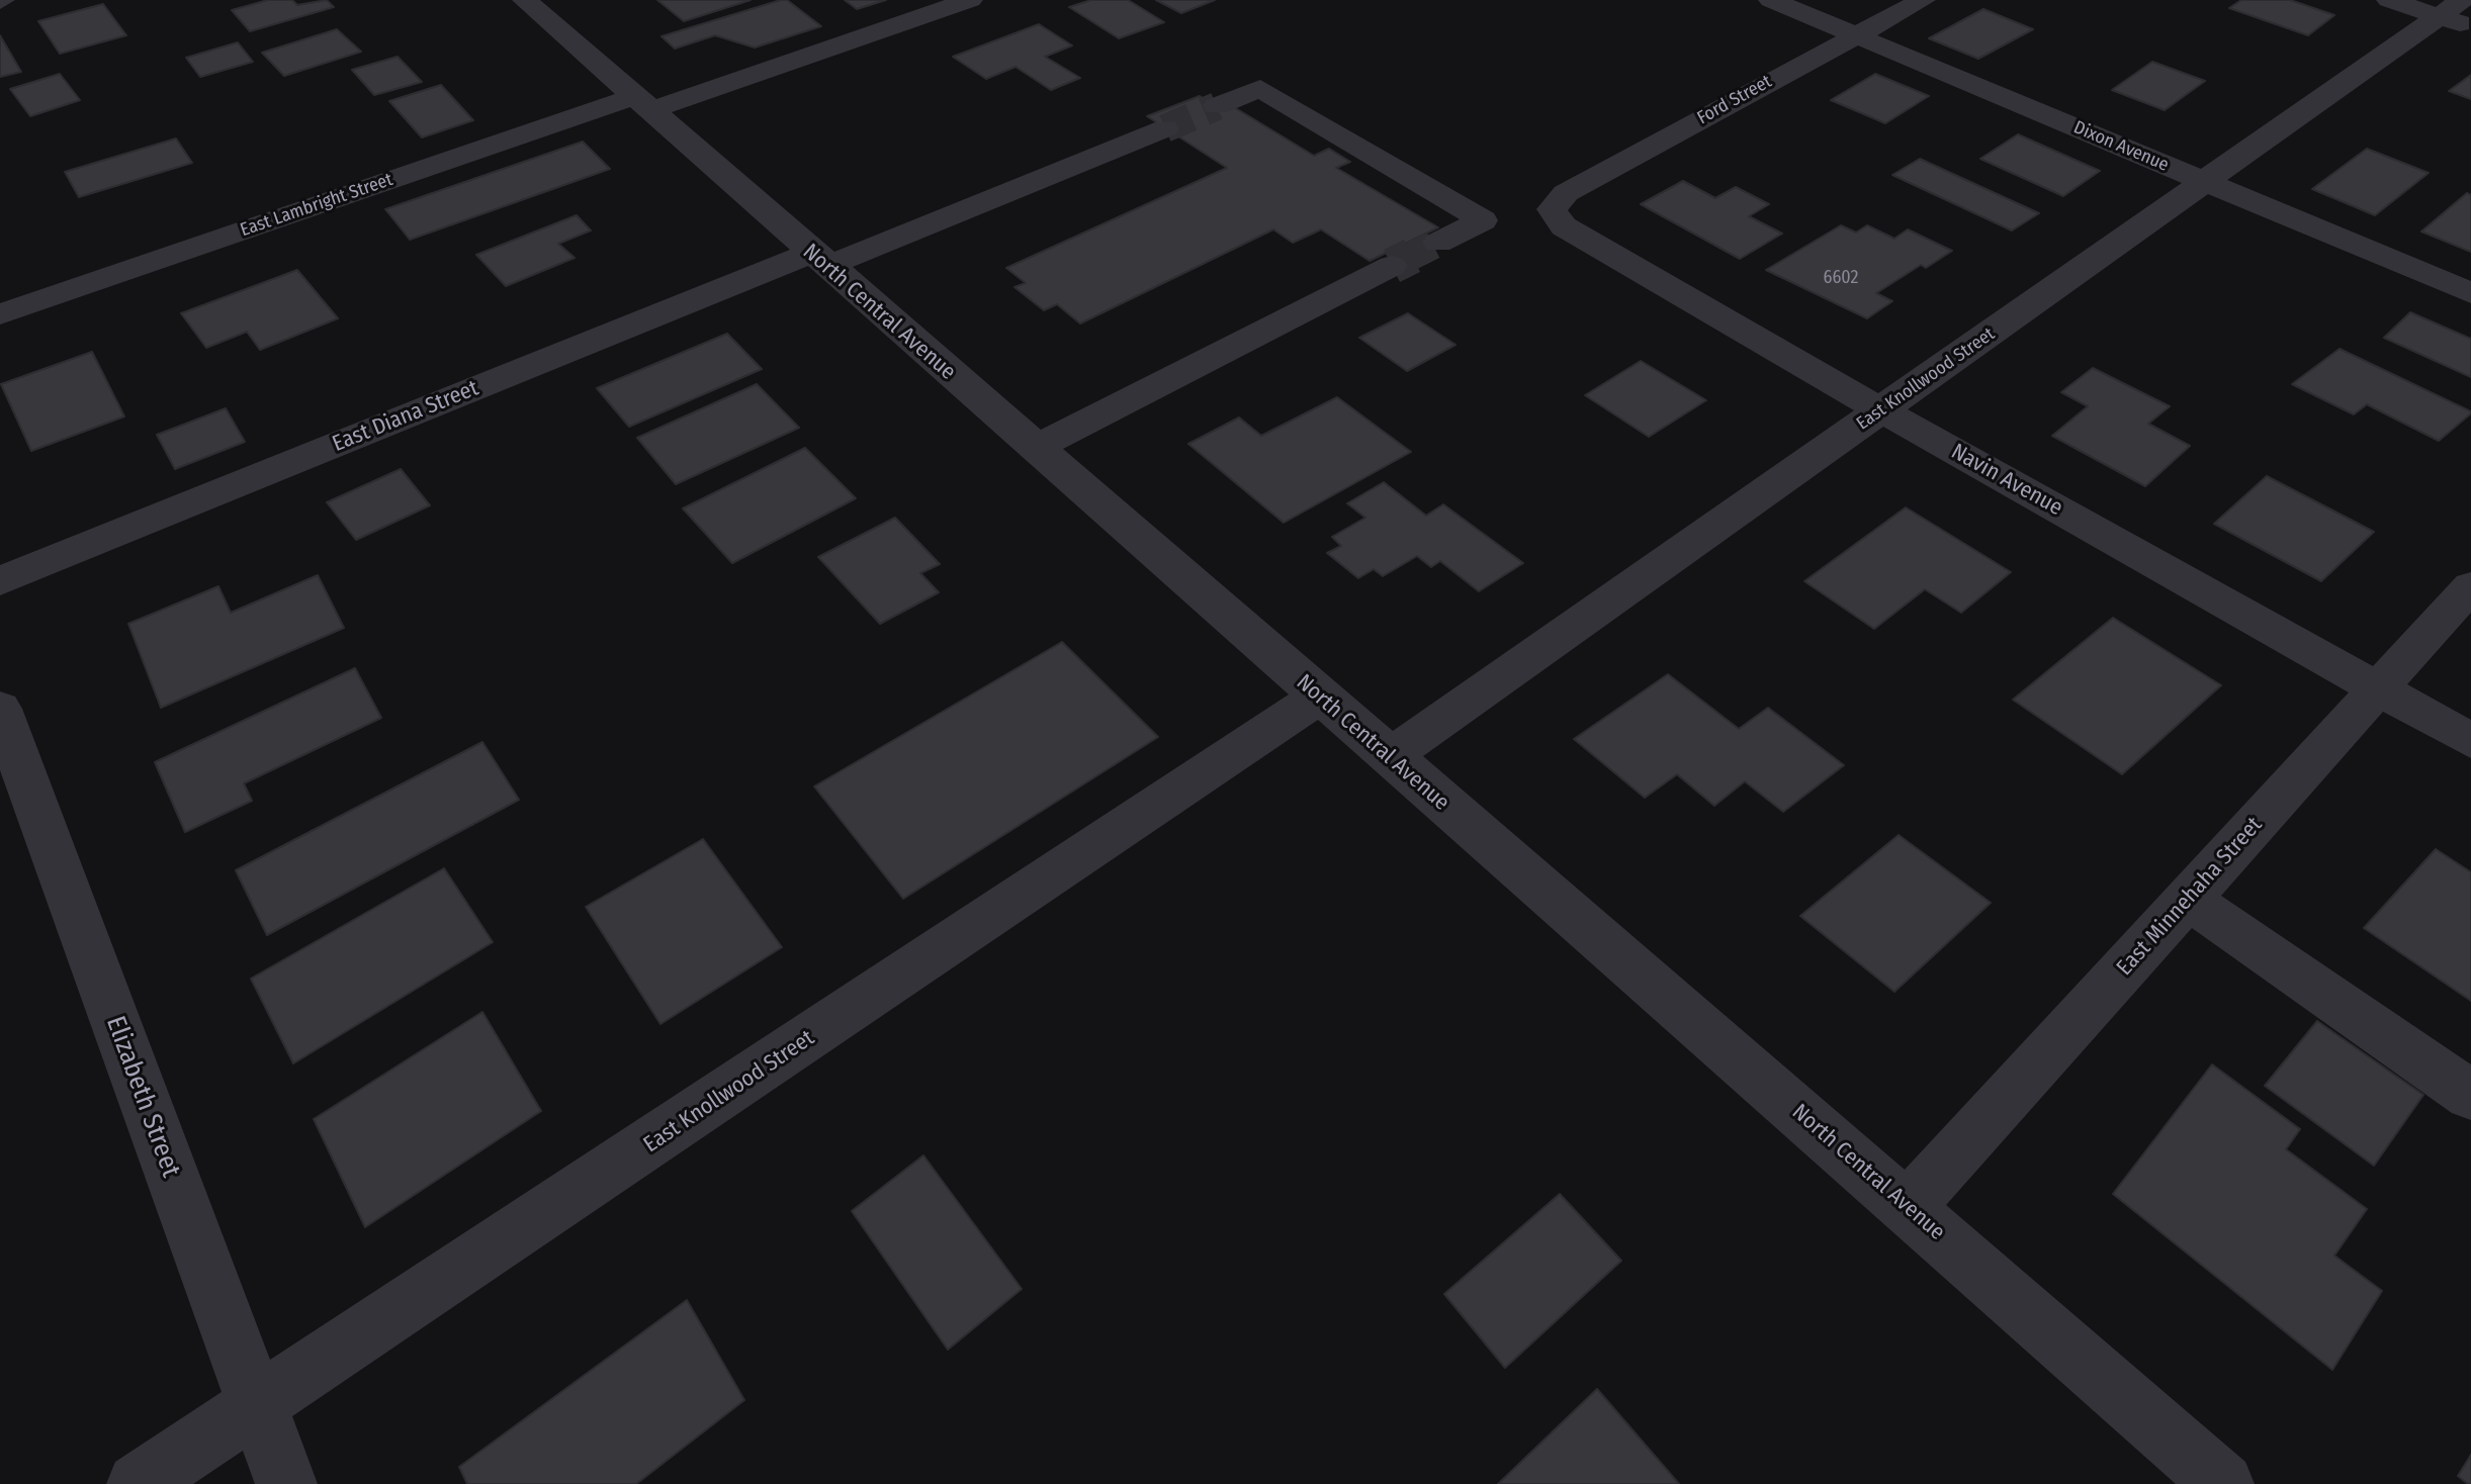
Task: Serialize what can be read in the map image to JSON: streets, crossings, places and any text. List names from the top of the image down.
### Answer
{
  "streets": {
    "street": [
      "Ford Street",
      "Dixon Avenue",
      "East Lambright Street",
      "North Central Avenue",
      "East Knollwood Street",
      "East Diana Street",
      "Navin Avenue",
      "East Minnehaha Street",
      "Elizabeth Street"
    ]
  },
  "crossings": [
    ["Ford Street", "Dixon Avenue"],
    ["Ford Street", "Navin Avenue"],
    ["Dixon Avenue", "East Knollwood Street"],
    ["East Lambright Street", "North Central Avenue"],
    ["North Central Avenue", "East Knollwood Street"],
    ["North Central Avenue", "East Diana Street"],
    ["North Central Avenue", "East Minnehaha Street"],
    ["East Knollwood Street", "Navin Avenue"],
    ["East Knollwood Street", "Elizabeth Street"],
    ["Navin Avenue", "East Minnehaha Street"]
  ],
  "house_numbers": ["6602"]
}
